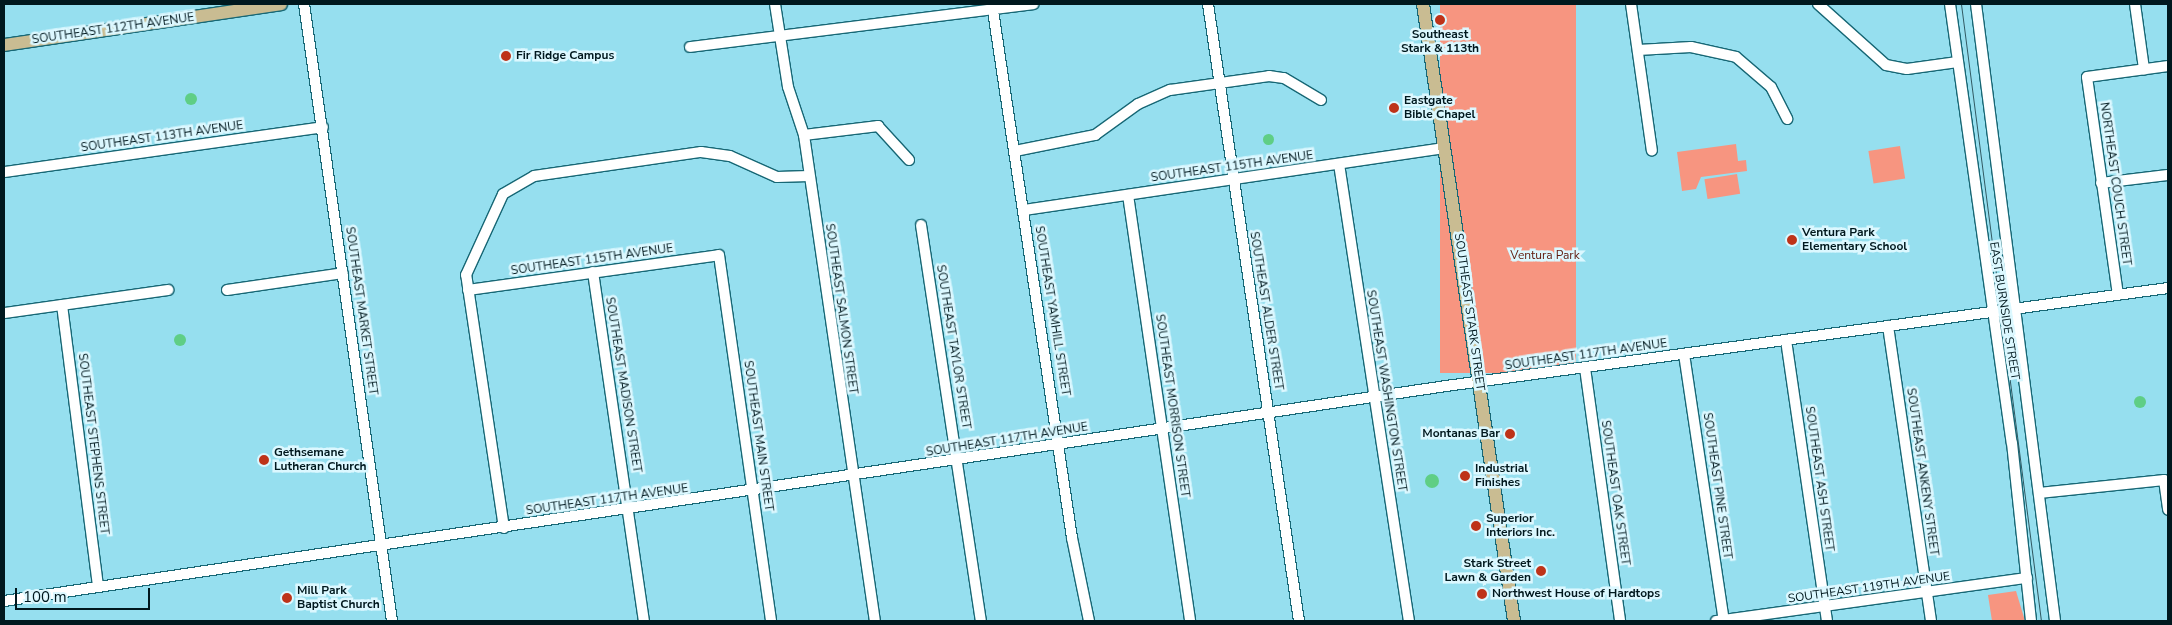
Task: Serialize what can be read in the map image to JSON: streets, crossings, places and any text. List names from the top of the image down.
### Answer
{
  "streets": {
    "main road": ["SOUTHEAST 112TH AVENUE", "SOUTHEAST STARK STREET"],
    "street": [
      "SOUTHEAST 113TH AVENUE",
      "SOUTHEAST 115TH AVENUE",
      "NORTHEAST COUCH STREET",
      "SOUTHEAST SALMON STREET",
      "SOUTHEAST MARKET STREET",
      "SOUTHEAST YAMHILL STREET",
      "SOUTHEAST ALDER STREET",
      "EAST BURNSIDE STREET",
      "SOUTHEAST TAYLOR STREET",
      "SOUTHEAST 117TH AVENUE",
      "SOUTHEAST MADISON STREET",
      "SOUTHEAST WASHINGTON STREET",
      "SOUTHEAST MORRISON STREET",
      "SOUTHEAST MAIN STREET",
      "SOUTHEAST STEPHENS STREET",
      "SOUTHEAST ANKENY STREET",
      "SOUTHEAST ASH STREET",
      "SOUTHEAST PINE STREET",
      "SOUTHEAST OAK STREET",
      "SOUTHEAST 119TH AVENUE"
    ]
  },
  "crossings": [
    ["SOUTHEAST 113TH AVENUE", "SOUTHEAST MARKET STREET"],
    ["SOUTHEAST 115TH AVENUE", "SOUTHEAST YAMHILL STREET"],
    ["SOUTHEAST 115TH AVENUE", "SOUTHEAST ALDER STREET"],
    ["SOUTHEAST 115TH AVENUE", "SOUTHEAST STARK STREET"],
    ["SOUTHEAST 115TH AVENUE", "SOUTHEAST MADISON STREET"],
    ["SOUTHEAST 115TH AVENUE", "SOUTHEAST WASHINGTON STREET"],
    ["SOUTHEAST 115TH AVENUE", "SOUTHEAST MORRISON STREET"],
    ["SOUTHEAST 115TH AVENUE", "SOUTHEAST MAIN STREET"],
    ["NORTHEAST COUCH STREET", "SOUTHEAST 117TH AVENUE"],
    ["SOUTHEAST SALMON STREET", "SOUTHEAST 117TH AVENUE"],
    ["SOUTHEAST MARKET STREET", "SOUTHEAST 117TH AVENUE"],
    ["SOUTHEAST YAMHILL STREET", "SOUTHEAST 117TH AVENUE"],
    ["SOUTHEAST ALDER STREET", "SOUTHEAST 117TH AVENUE"],
    ["EAST BURNSIDE STREET", "SOUTHEAST 117TH AVENUE"],
    ["EAST BURNSIDE STREET", "SOUTHEAST 119TH AVENUE"],
    ["SOUTHEAST STARK STREET", "SOUTHEAST 117TH AVENUE"],
    ["SOUTHEAST TAYLOR STREET", "SOUTHEAST 117TH AVENUE"],
    ["SOUTHEAST 117TH AVENUE", "SOUTHEAST MADISON STREET"],
    ["SOUTHEAST 117TH AVENUE", "SOUTHEAST WASHINGTON STREET"],
    ["SOUTHEAST 117TH AVENUE", "SOUTHEAST MORRISON STREET"],
    ["SOUTHEAST 117TH AVENUE", "SOUTHEAST MAIN STREET"],
    ["SOUTHEAST 117TH AVENUE", "SOUTHEAST STEPHENS STREET"],
    ["SOUTHEAST 117TH AVENUE", "SOUTHEAST ANKENY STREET"],
    ["SOUTHEAST 117TH AVENUE", "SOUTHEAST ASH STREET"],
    ["SOUTHEAST 117TH AVENUE", "SOUTHEAST PINE STREET"],
    ["SOUTHEAST 117TH AVENUE", "SOUTHEAST OAK STREET"],
    ["SOUTHEAST ANKENY STREET", "SOUTHEAST 119TH AVENUE"],
    ["SOUTHEAST ASH STREET", "SOUTHEAST 119TH AVENUE"],
    ["SOUTHEAST PINE STREET", "SOUTHEAST 119TH AVENUE"]
  ],
  "parks": ["Ventura Park"],
  "places": [
    "Southeast Stark & 113th",
    "Fir Ridge Campus",
    "Eastgate Bible Chapel",
    "Ventura Park Elementary School",
    "Montanas Bar",
    "Gethsemane Lutheran Church",
    "Industrial Finishes",
    "Superior Interiors Inc.",
    "Stark Street Lawn & Garden",
    "Northwest House of Hardtops",
    "Mill Park Baptist Church"
  ],
  "scale_bar": "100 m"
}
